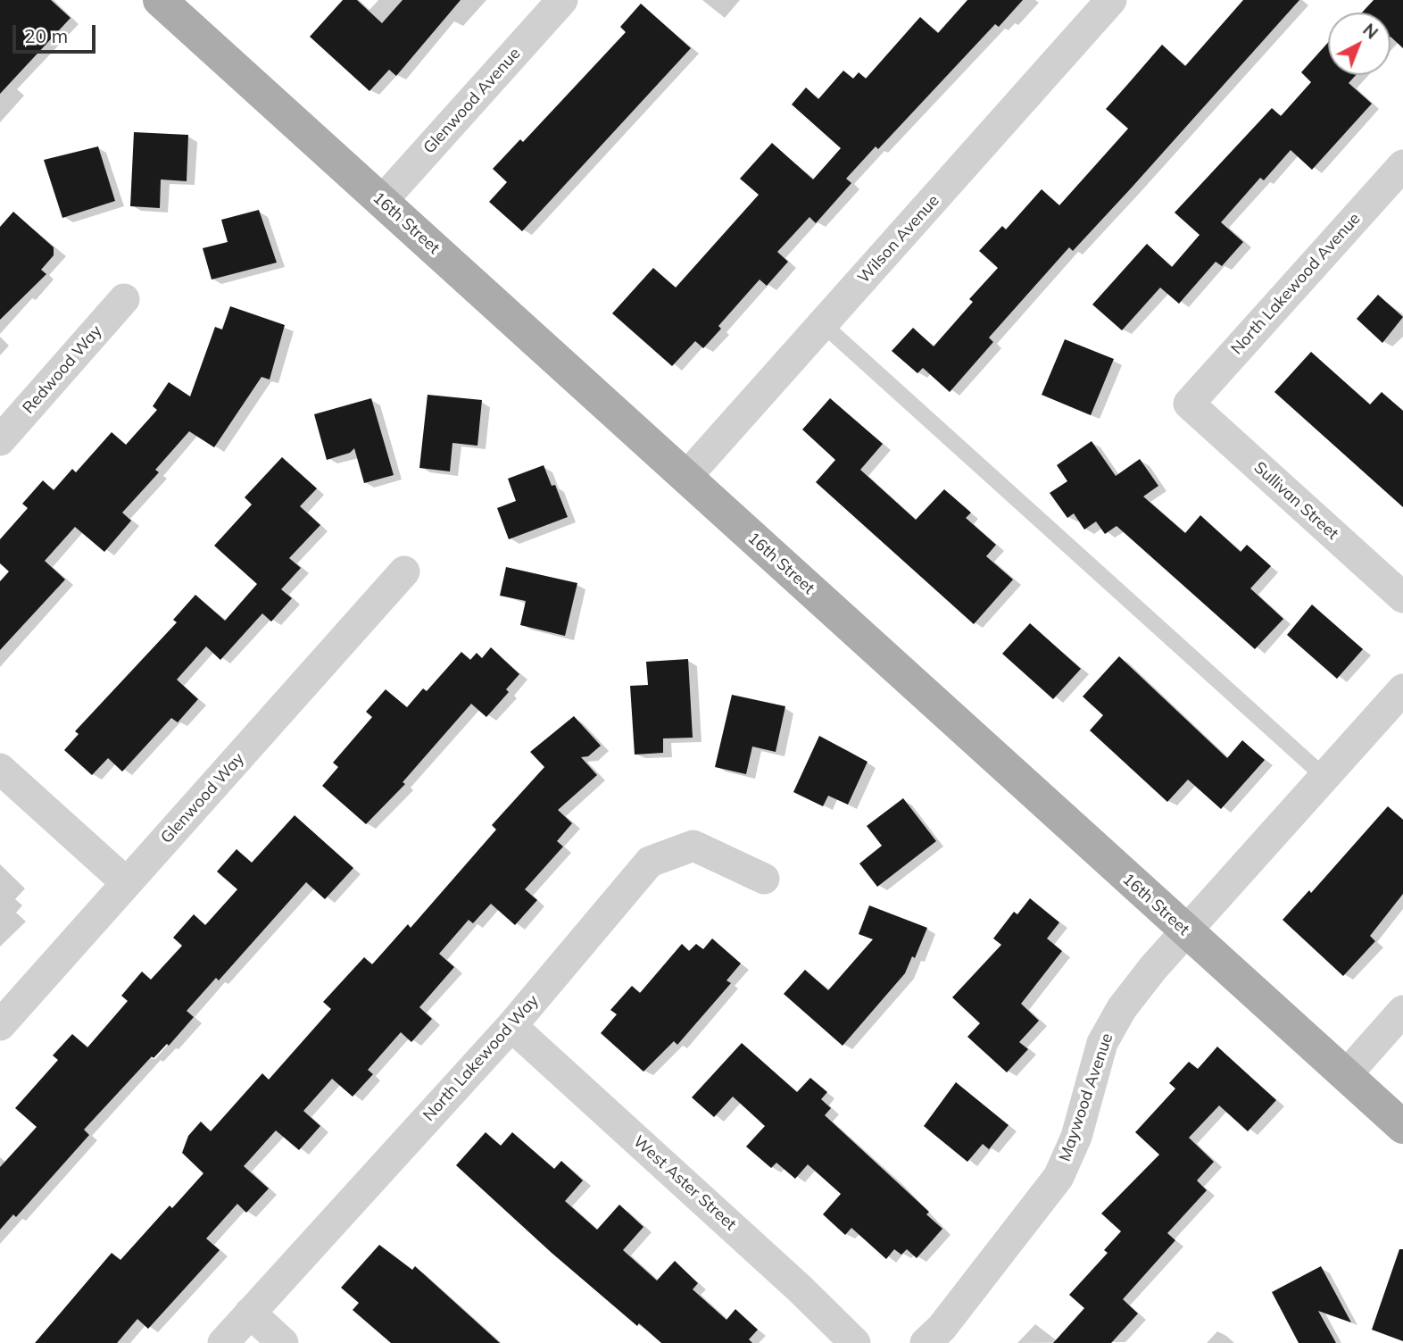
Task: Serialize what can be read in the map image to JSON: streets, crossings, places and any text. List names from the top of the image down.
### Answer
{
  "streets": {
    "main road": ["16th Street"],
    "street": [
      "Glenwood Avenue",
      "Wilson Avenue",
      "North Lakewood Avenue",
      "Redwood Way",
      "Sullivan Street",
      "Glenwood Way",
      "North Lakewood Way",
      "Maywood Avenue",
      "West Aster Street"
    ]
  },
  "crossings": [
    ["Glenwood Avenue", "16th Street"],
    ["16th Street", "Wilson Avenue"],
    ["16th Street", "Maywood Avenue"],
    ["North Lakewood Avenue", "Sullivan Street"],
    ["North Lakewood Way", "West Aster Street"]
  ],
  "scale_bar": "20 m",
  "north": "top right"
}
